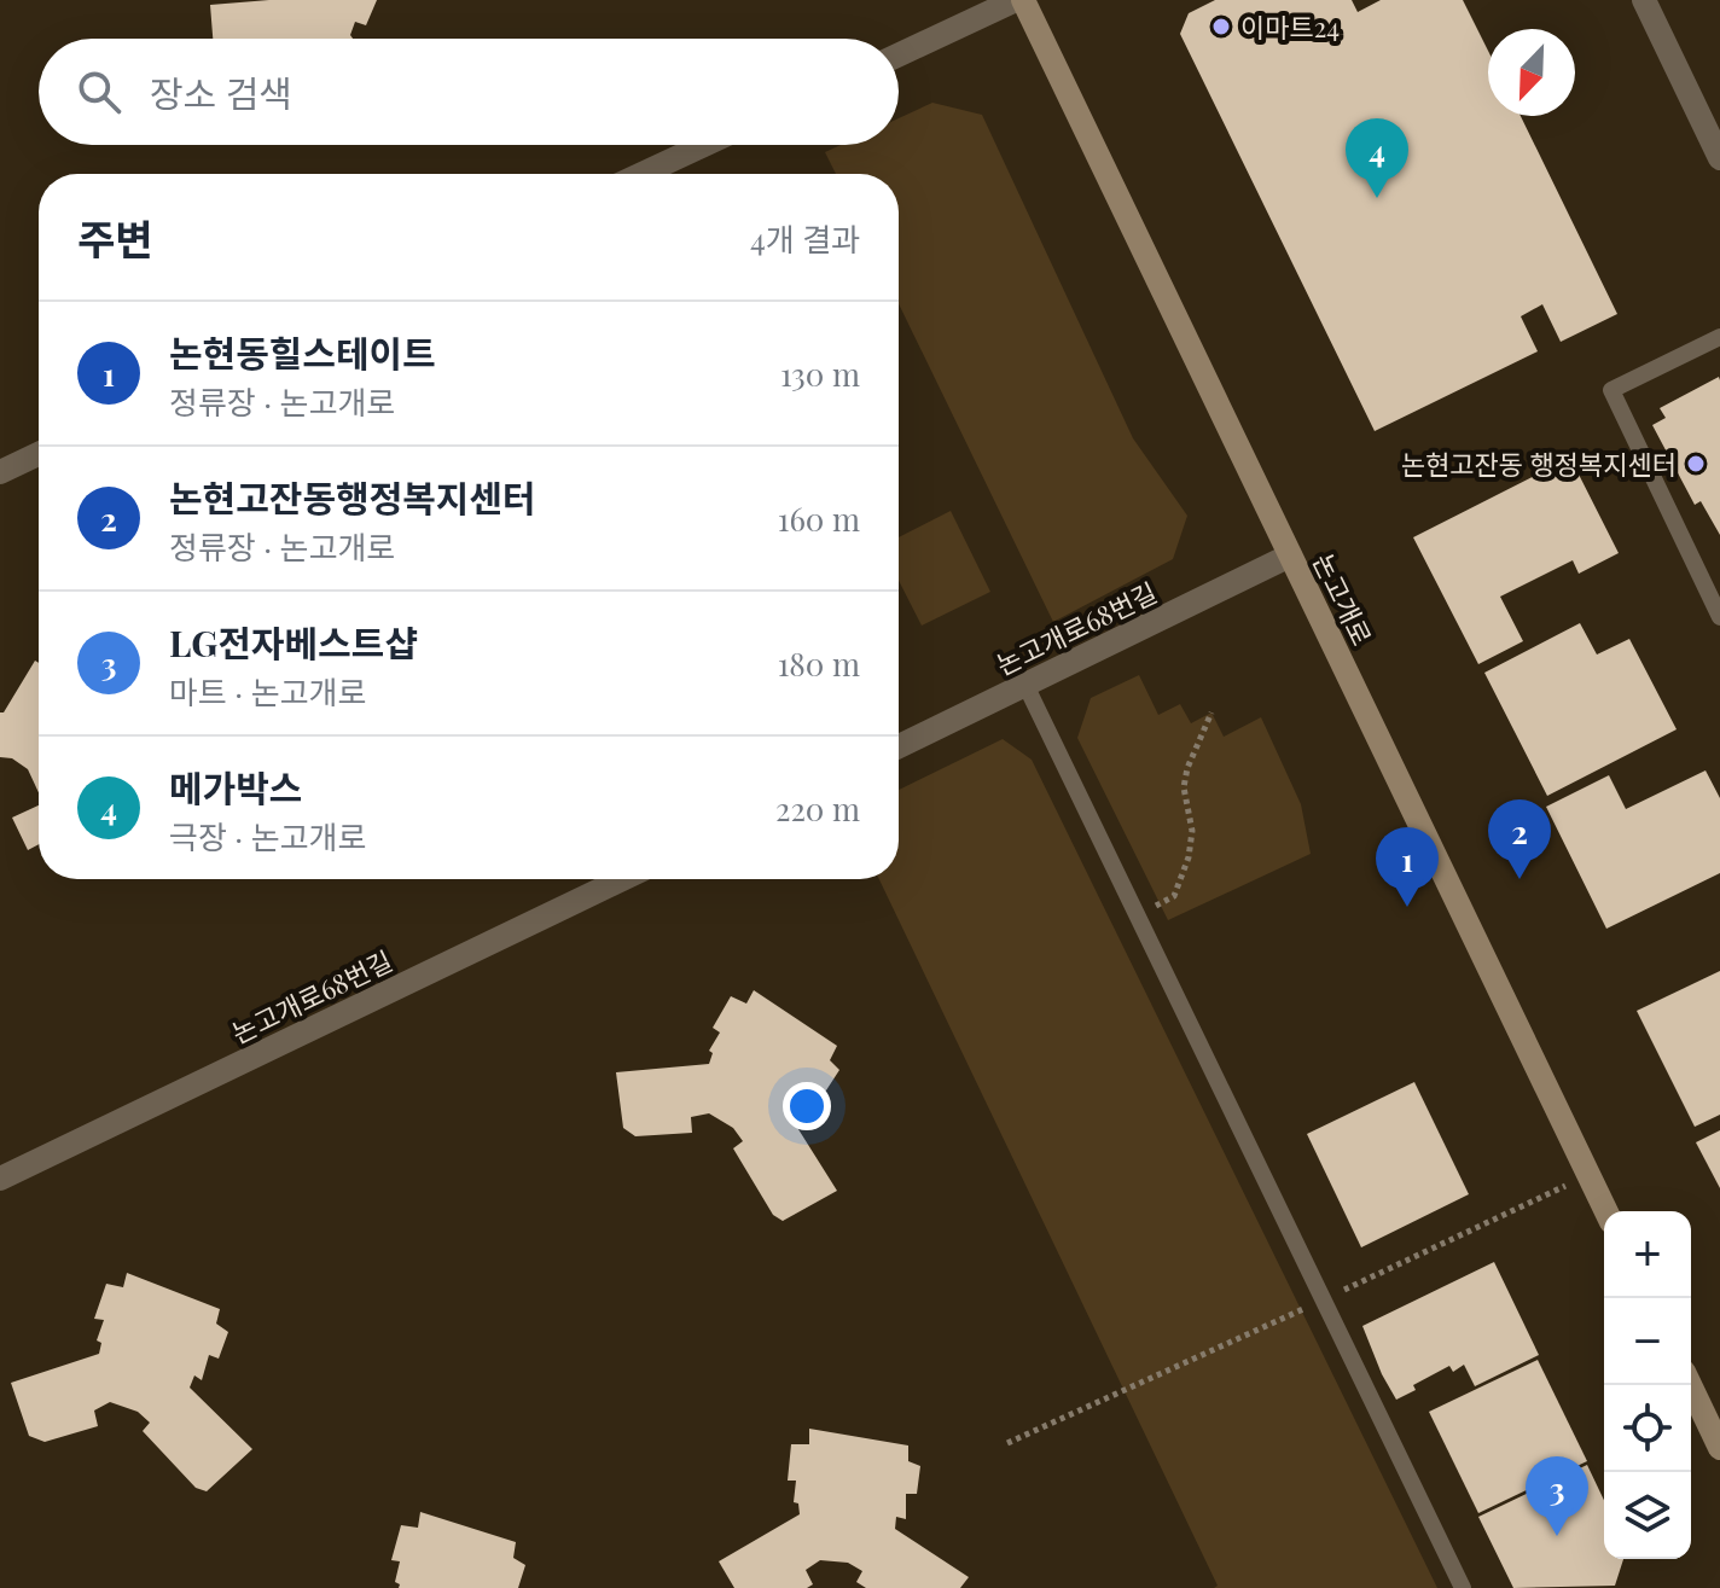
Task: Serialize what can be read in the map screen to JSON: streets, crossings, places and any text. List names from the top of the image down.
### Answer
{
  "streets": {
    "main road": ["논고개로"],
    "street": ["논고개로68번길"]
  },
  "crossings": [
    ["논고개로", "논고개로68번길"]
  ],
  "places": ["이마트24", "논현고잔동 행정복지센터"],
  "north": "bottom left",
  "page": {
    "search": "장소 검색",
    "pins": [
      "4",
      "2",
      "1",
      "3"
    ],
    "heading": ["주변", "4개 결과"],
    "list": [
      {
        "mark": "1",
        "name": "논현동힐스테이트",
        "note": "정류장 · 논고개로",
        "value": "130 m"
      },
      {
        "mark": "2",
        "name": "논현고잔동행정복지센터",
        "note": "정류장 · 논고개로",
        "value": "160 m"
      },
      {
        "mark": "3",
        "name": "LG전자베스트샵",
        "note": "마트 · 논고개로",
        "value": "180 m"
      },
      {
        "mark": "4",
        "name": "메가박스",
        "note": "극장 · 논고개로",
        "value": "220 m"
      }
    ],
    "map_buttons": ["+", "−"]
  }
}
